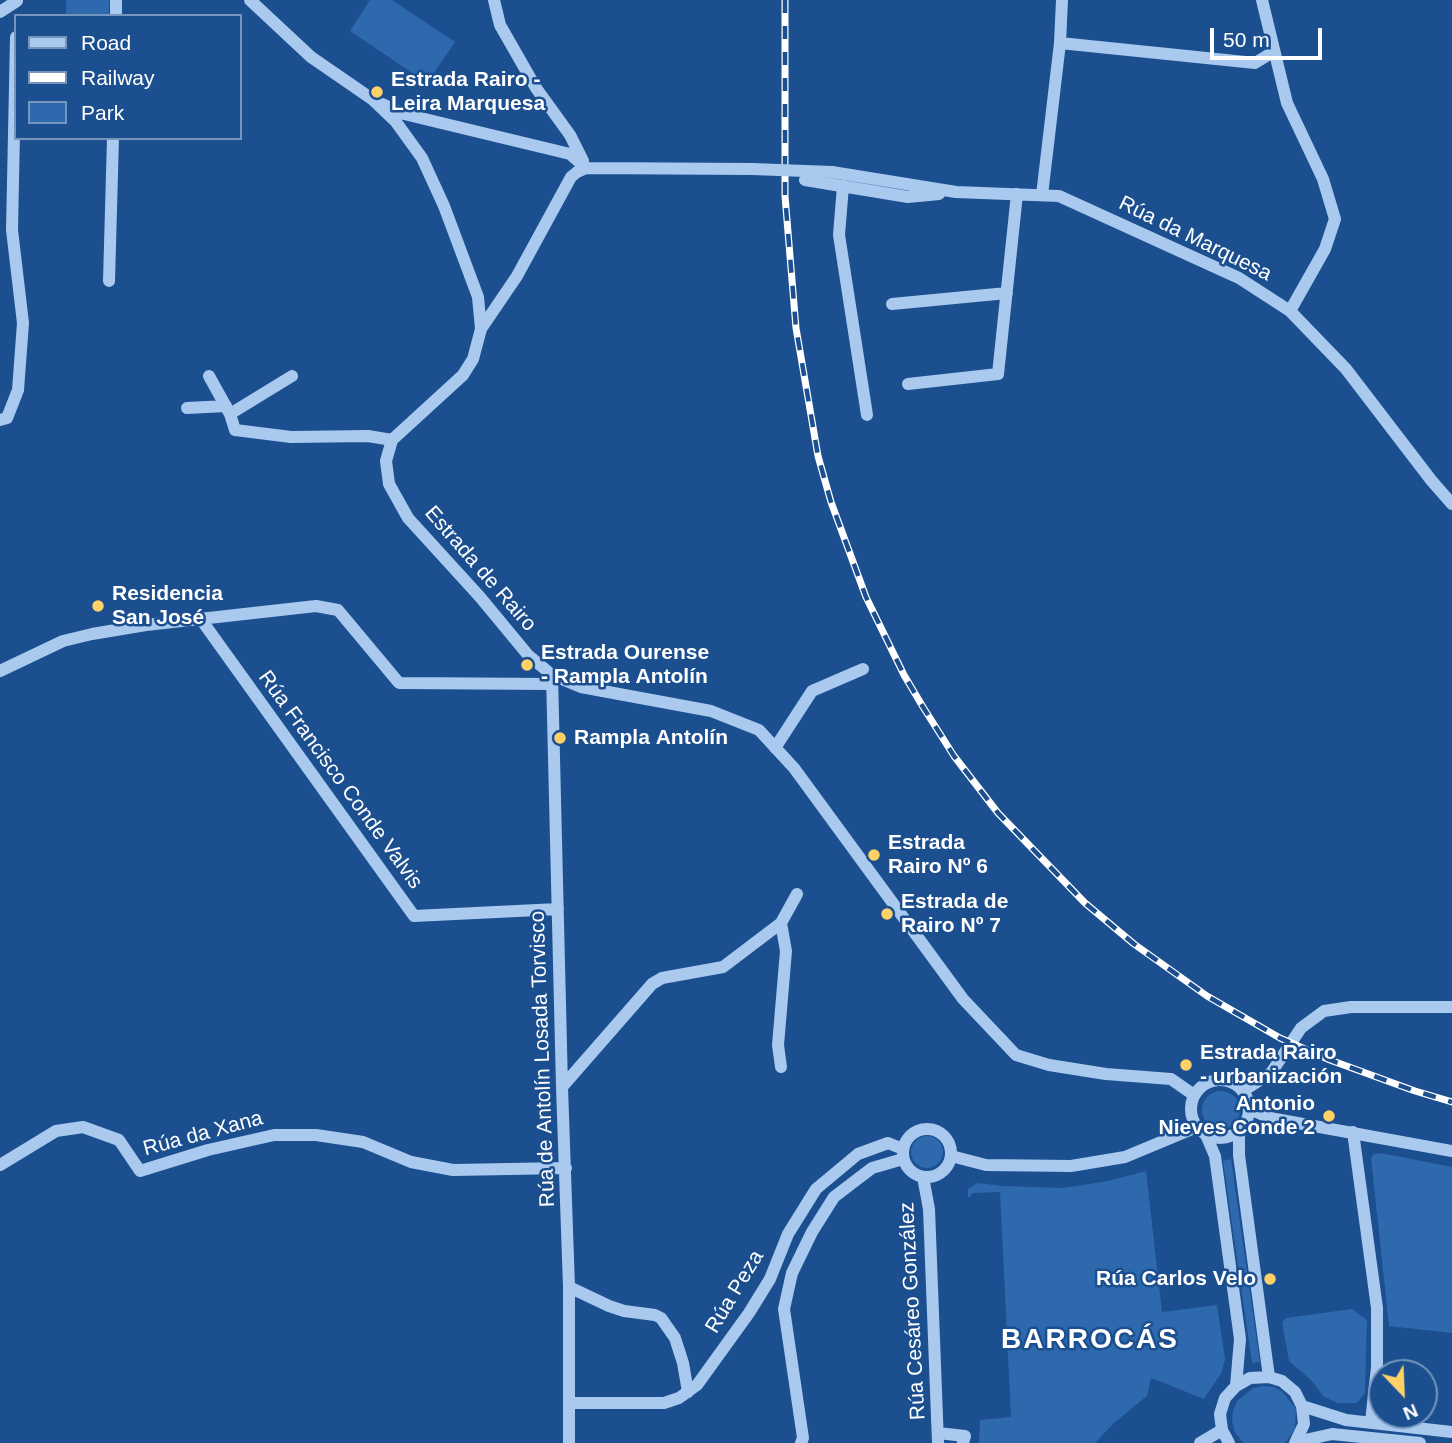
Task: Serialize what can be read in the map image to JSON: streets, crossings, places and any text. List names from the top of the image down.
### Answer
{
  "streets": {
    "street": [
      "Rúa da Marquesa",
      "Estrada de Rairo",
      "Rúa Francisco Conde Valvis",
      "Rúa de Antolín Losada Torvisco",
      "Rúa da Xana",
      "Rúa Peza",
      "Rúa Cesáreo González"
    ]
  },
  "crossings": [
    ["Estrada de Rairo", "Rúa de Antolín Losada Torvisco"],
    ["Rúa Francisco Conde Valvis", "Rúa de Antolín Losada Torvisco"],
    ["Rúa de Antolín Losada Torvisco", "Rúa da Xana"],
    ["Rúa Peza", "Rúa Cesáreo González"]
  ],
  "districts": ["BARROCÁS"],
  "places": [
    "Estrada Rairo - Leira Marquesa",
    "Residencia San José",
    "Estrada Ourense - Rampla Antolín",
    "Rampla Antolín",
    "Estrada Rairo Nº 6",
    "Estrada de Rairo Nº 7",
    "Estrada Rairo - urbanización",
    "Antonio Nieves Conde 2",
    "Rúa Carlos Velo"
  ],
  "legend": ["Road", "Railway", "Park"],
  "scale_bar": "50 m",
  "north": "bottom right"
}
